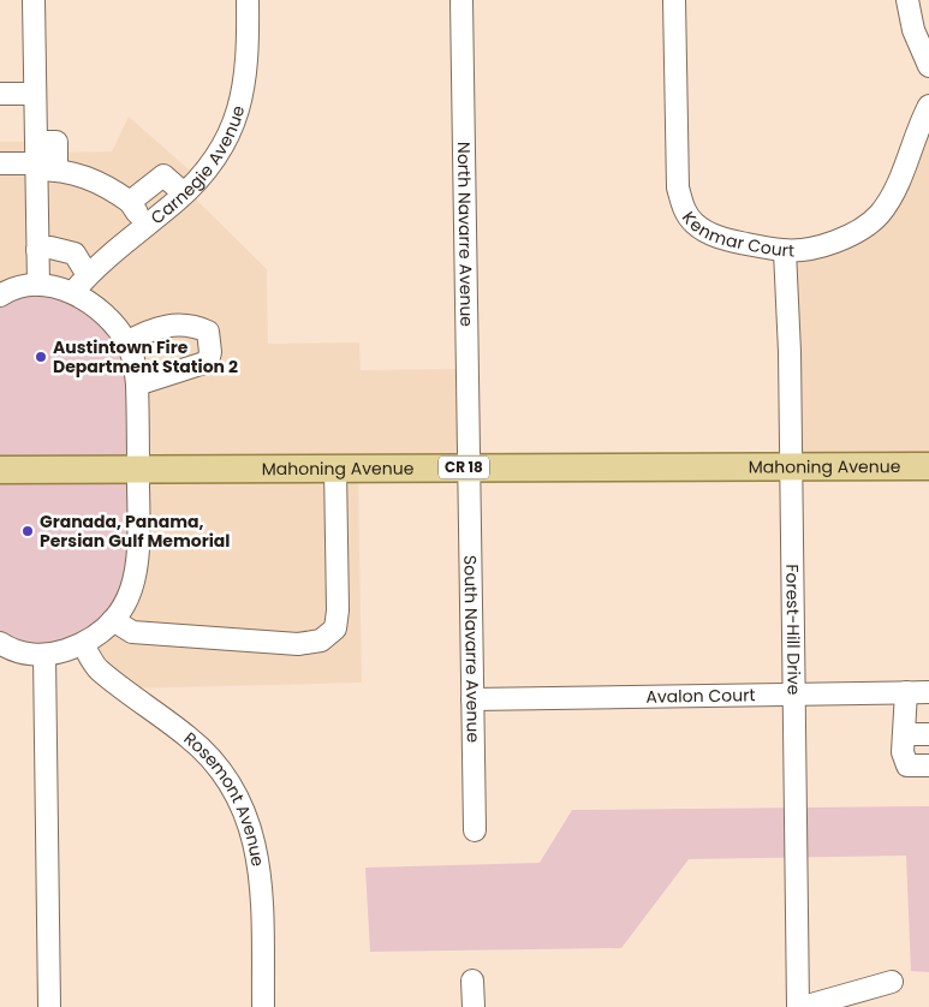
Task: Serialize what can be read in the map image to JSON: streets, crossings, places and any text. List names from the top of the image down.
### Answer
{
  "streets": {
    "main road": ["Mahoning Avenue", "CR 18"],
    "street": [
      "Carnegie Avenue",
      "Kenmar Court",
      "North Navarre Avenue",
      "Forest-Hill Drive",
      "South Navarre Avenue",
      "Avalon Court",
      "Rosemont Avenue"
    ]
  },
  "crossings": [
    ["Kenmar Court", "Forest-Hill Drive"],
    ["North Navarre Avenue", "Mahoning Avenue"],
    ["North Navarre Avenue", "South Navarre Avenue"],
    ["Mahoning Avenue", "Forest-Hill Drive"],
    ["Mahoning Avenue", "South Navarre Avenue"],
    ["Forest-Hill Drive", "Avalon Court"],
    ["South Navarre Avenue", "Avalon Court"]
  ],
  "places": ["Austintown Fire Department Station 2", "Granada, Panama, Persian Gulf Memorial"]
}
